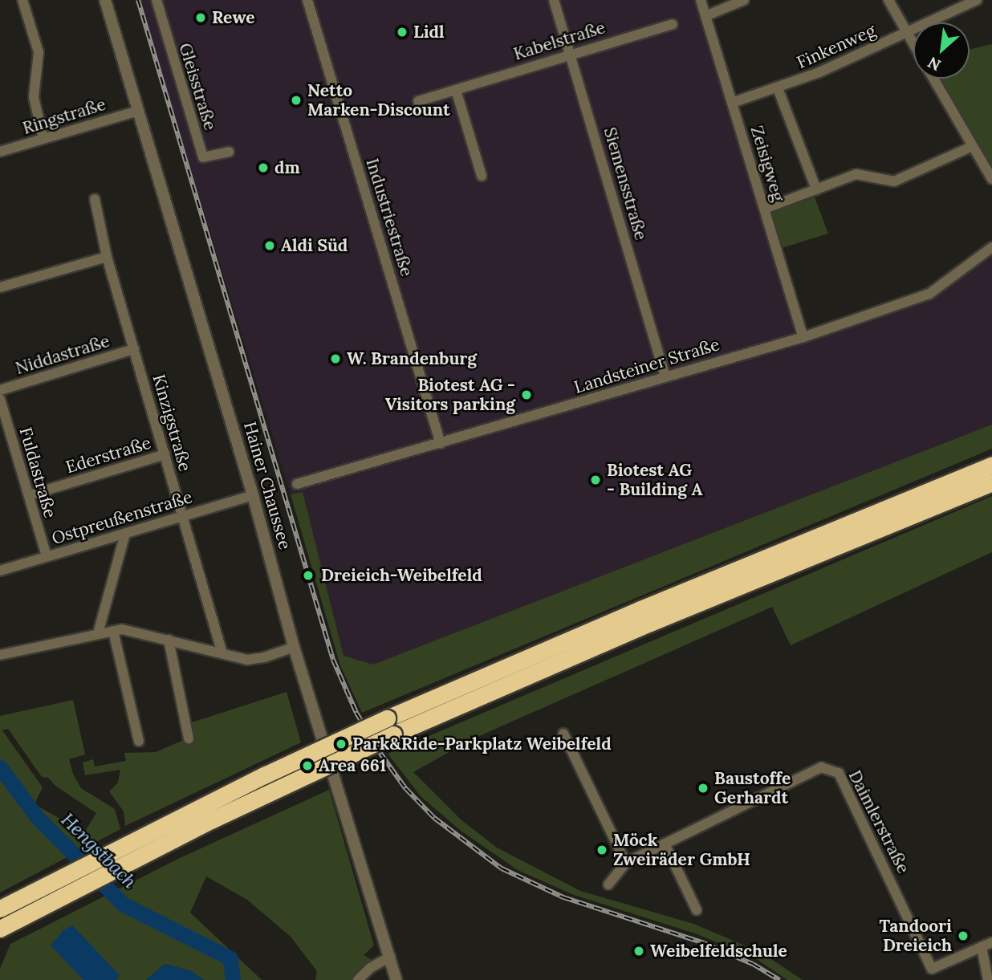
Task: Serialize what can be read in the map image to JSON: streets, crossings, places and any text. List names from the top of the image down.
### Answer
{
  "streets": {
    "street": [
      "Kabelstraße",
      "Finkenweg",
      "Gleisstraße",
      "Ringstraße",
      "Zeisigweg",
      "Siemensstraße",
      "Industriestraße",
      "Niddastraße",
      "Landsteiner Straße",
      "Kinzigstraße",
      "Ederstraße",
      "Fuldastraße",
      "Hainer Chaussee",
      "Ostpreußenstraße",
      "Daimlerstraße"
    ]
  },
  "crossings": [
    ["Kabelstraße", "Siemensstraße"],
    ["Finkenweg", "Zeisigweg"],
    ["Ringstraße", "Hainer Chaussee"],
    ["Zeisigweg", "Landsteiner Straße"],
    ["Siemensstraße", "Landsteiner Straße"],
    ["Industriestraße", "Landsteiner Straße"],
    ["Niddastraße", "Kinzigstraße"],
    ["Kinzigstraße", "Ederstraße"],
    ["Kinzigstraße", "Ostpreußenstraße"],
    ["Ederstraße", "Fuldastraße"],
    ["Fuldastraße", "Ostpreußenstraße"],
    ["Hainer Chaussee", "Ostpreußenstraße"]
  ],
  "water": ["Hengstbach"],
  "places": [
    "Rewe",
    "Lidl",
    "Netto Marken-Discount",
    "dm",
    "Aldi Süd",
    "W. Brandenburg",
    "Biotest AG - Visitors parking",
    "Biotest AG - Building A",
    "Dreieich-Weibelfeld",
    "Park&Ride-Parkplatz Weibelfeld",
    "Area 661",
    "Baustoffe Gerhardt",
    "Möck Zweiräder GmbH",
    "Tandoori Dreieich",
    "Weibelfeldschule"
  ],
  "north": "bottom left"
}
